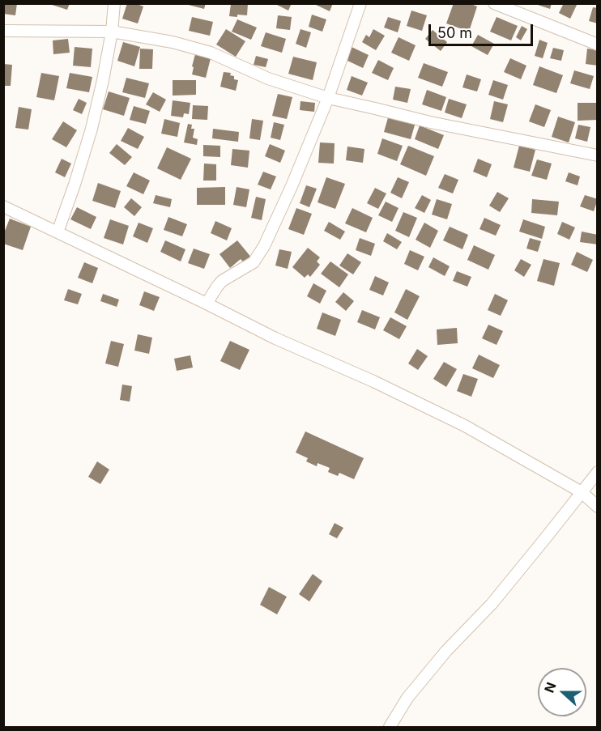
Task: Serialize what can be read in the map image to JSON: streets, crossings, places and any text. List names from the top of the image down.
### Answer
{
  "scale_bar": "50 m",
  "north": "left"
}
